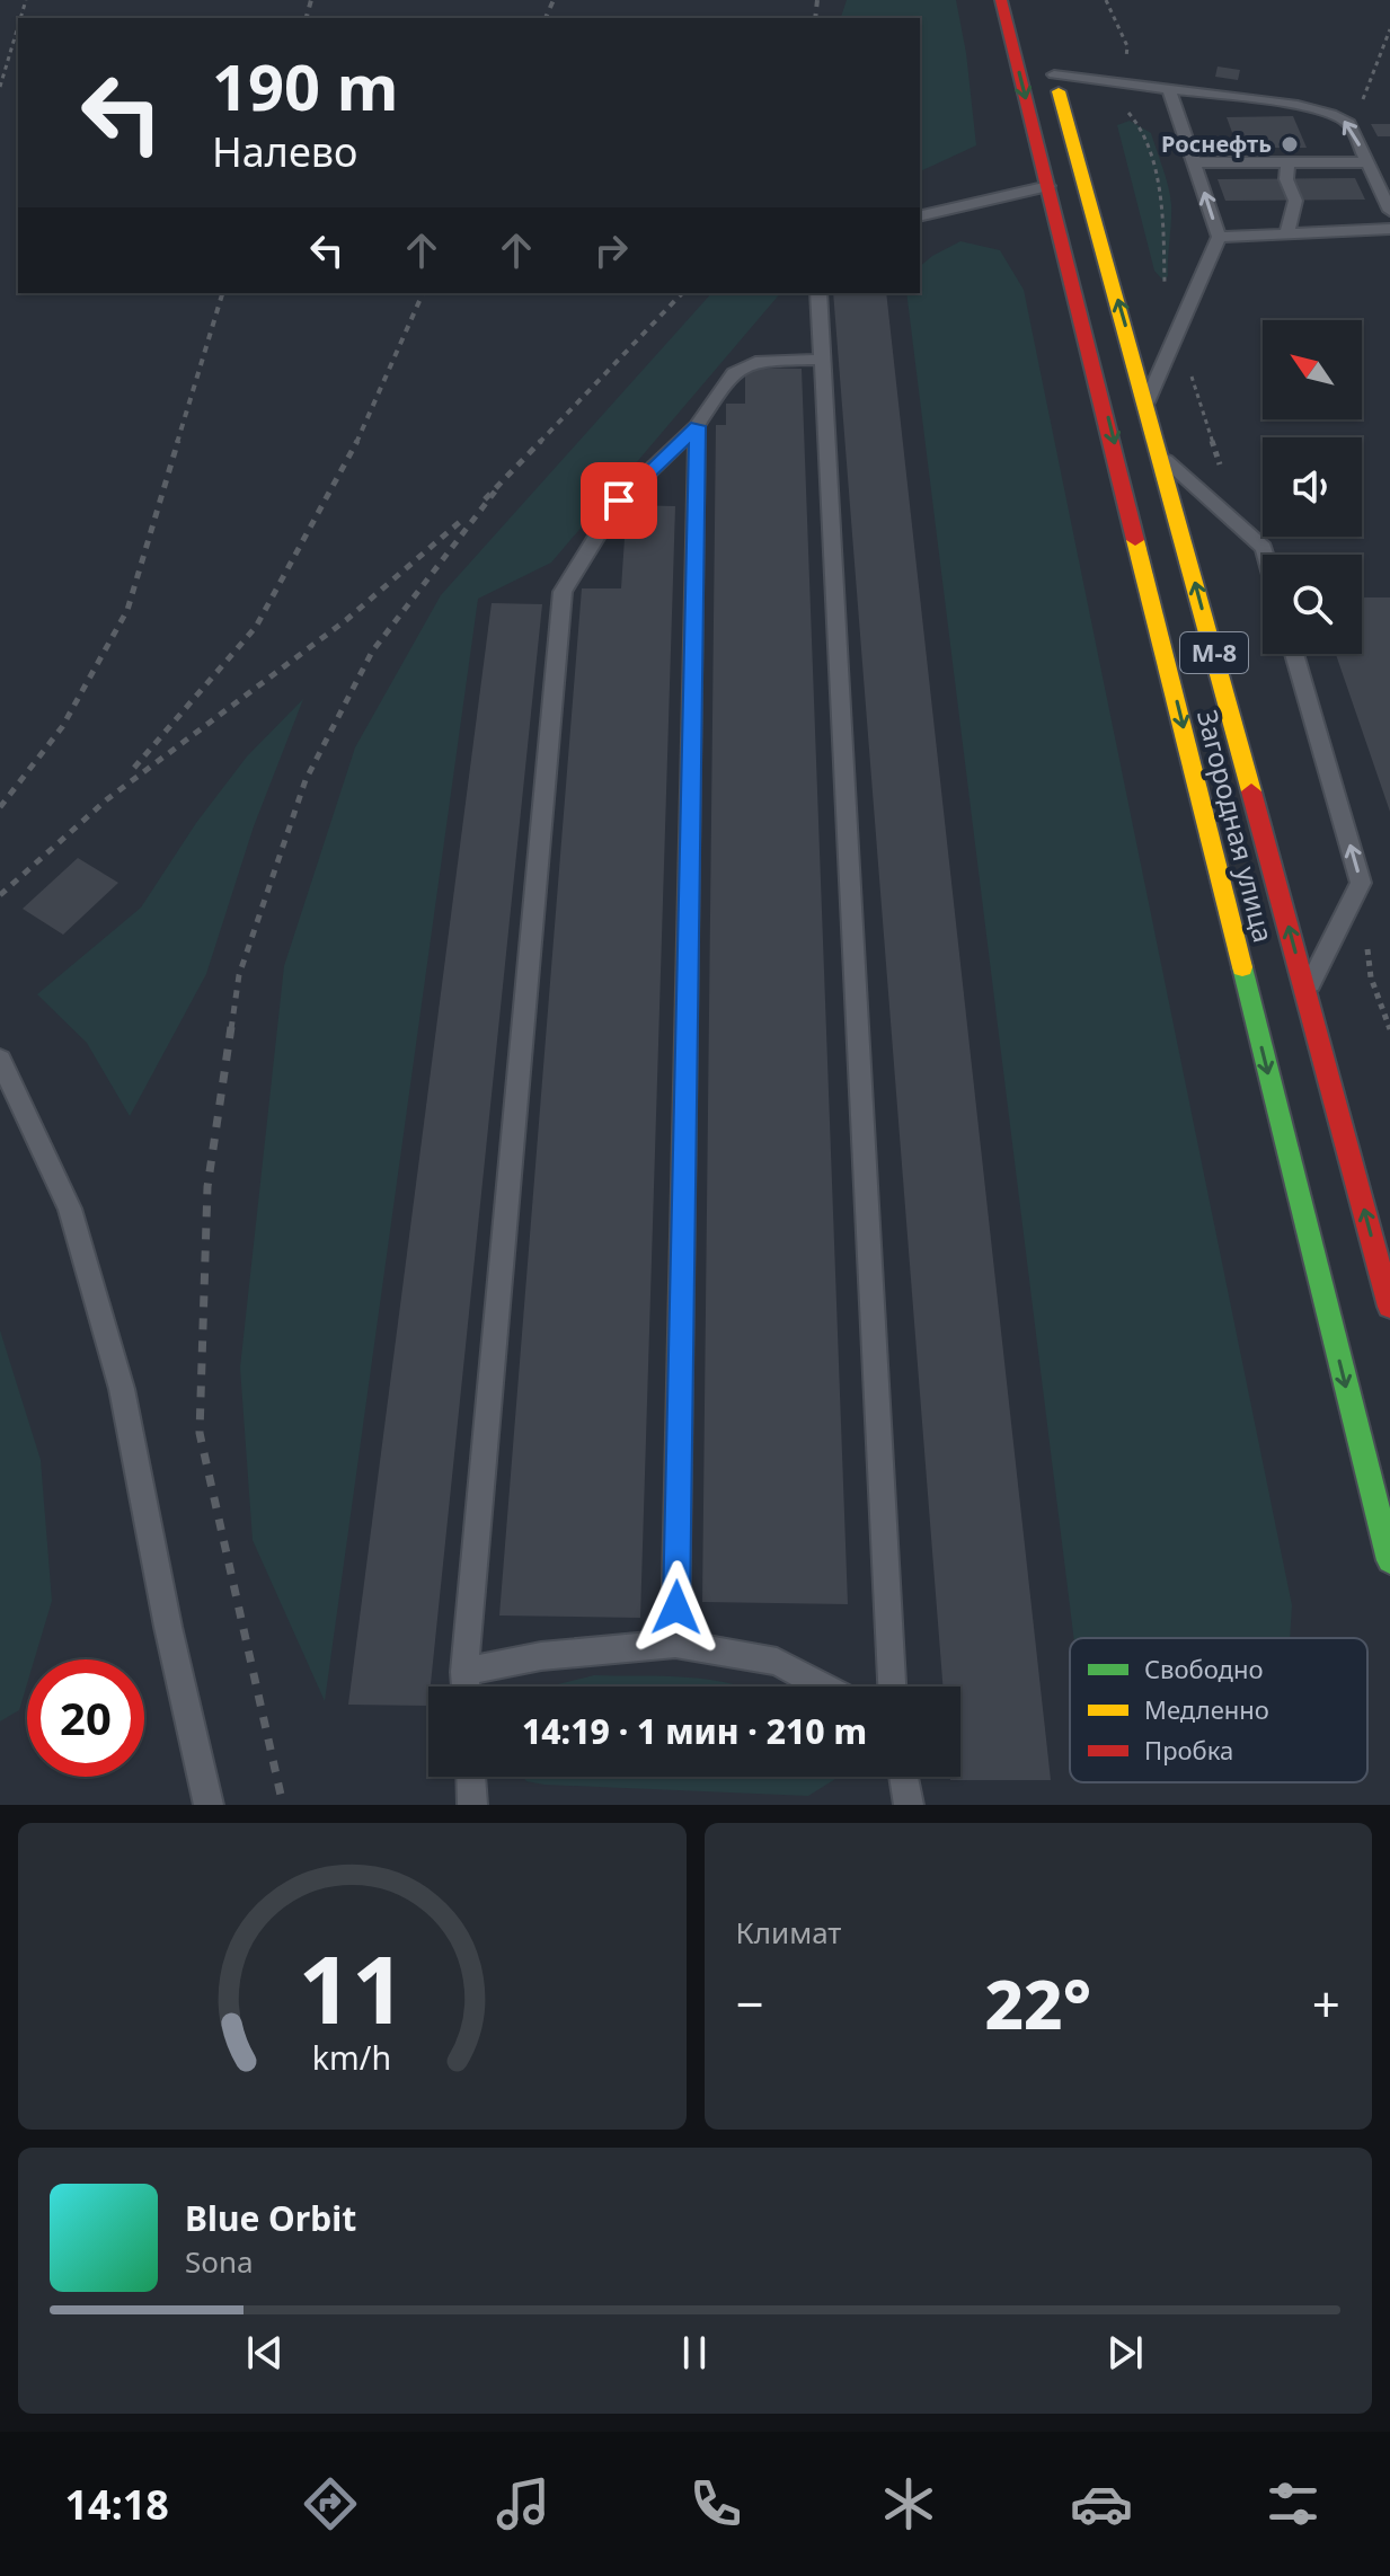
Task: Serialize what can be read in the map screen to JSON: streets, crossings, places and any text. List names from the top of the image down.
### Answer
{
  "streets": {
    "highway": ["М-8", "Загородная улица"]
  },
  "places": ["Роснефть"],
  "legend": ["Свободно", "Медленно", "Пробка"],
  "north": "top left",
  "page": {
    "turn": ["190 m", "Налево"],
    "limit": "20",
    "trip": "14:19 · 1 мин · 210 m",
    "tile": "Климат",
    "heat": ["−", "22°", "+"],
    "song": ["Blue Orbit", "Sona"],
    "tabs": "14:18",
    "gauge": ["11", "km/h"]
  }
}
